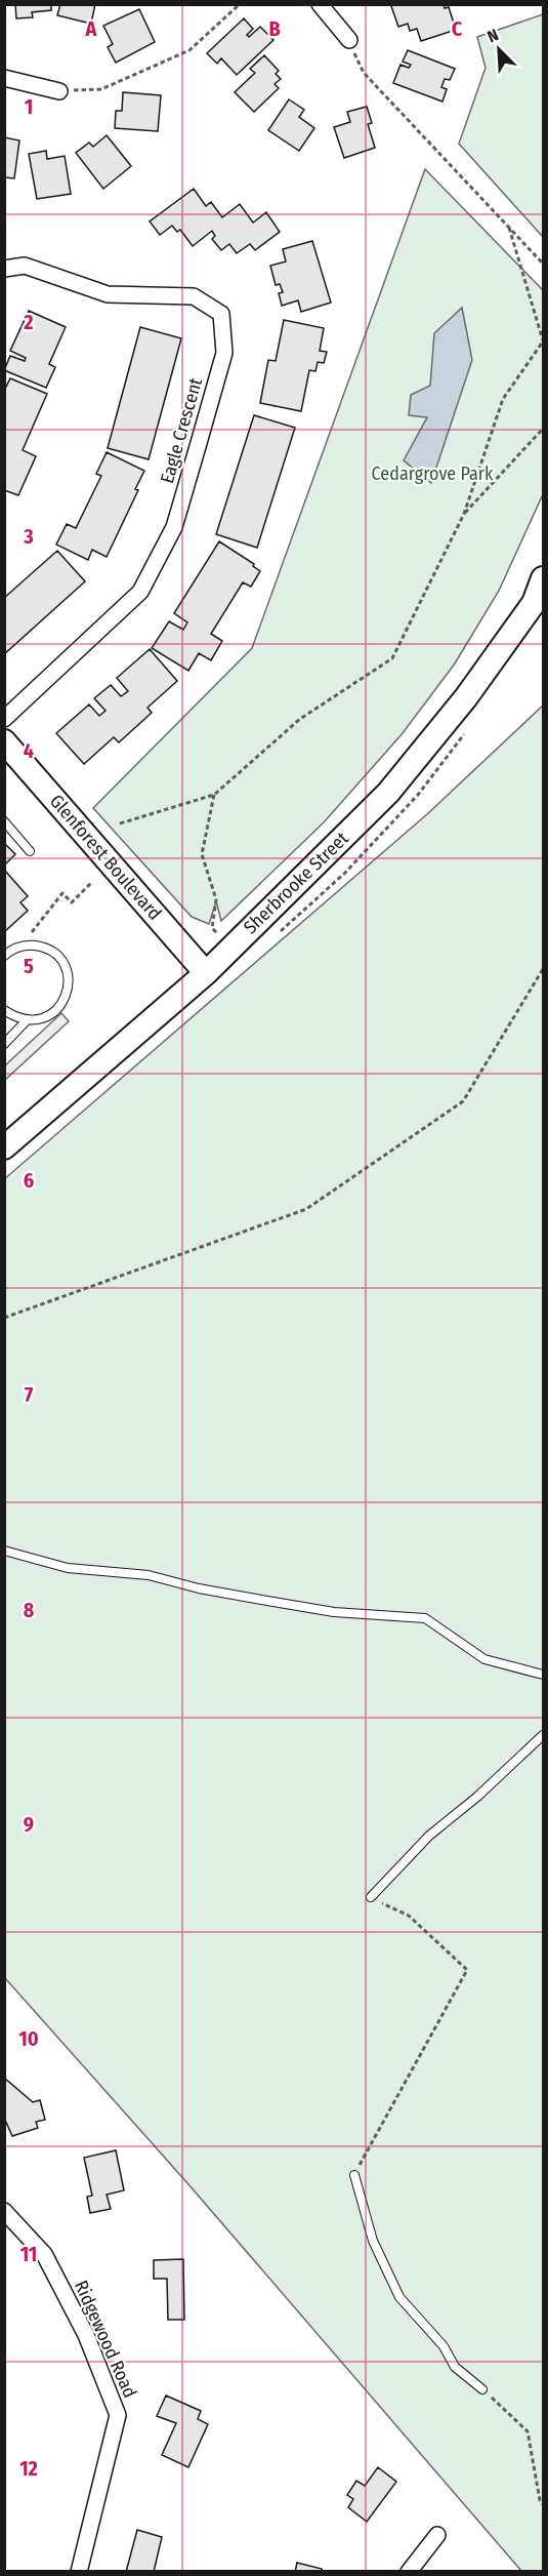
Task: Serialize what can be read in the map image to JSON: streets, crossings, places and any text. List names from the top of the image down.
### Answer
{
  "streets": {
    "main road": ["Glenforest Boulevard", "Sherbrooke Street"],
    "street": ["Eagle Crescent", "Ridgewood Road"]
  },
  "crossings": [
    ["Glenforest Boulevard", "Sherbrooke Street"]
  ],
  "parks": ["Cedargrove Park"],
  "north": "top left",
  "grid": {
    "columns": ["A", "B", "C"],
    "rows": [
      "1",
      "2",
      "3",
      "4",
      "5",
      "6",
      "7",
      "8",
      "9",
      "10",
      "11",
      "12"
    ]
  }
}
